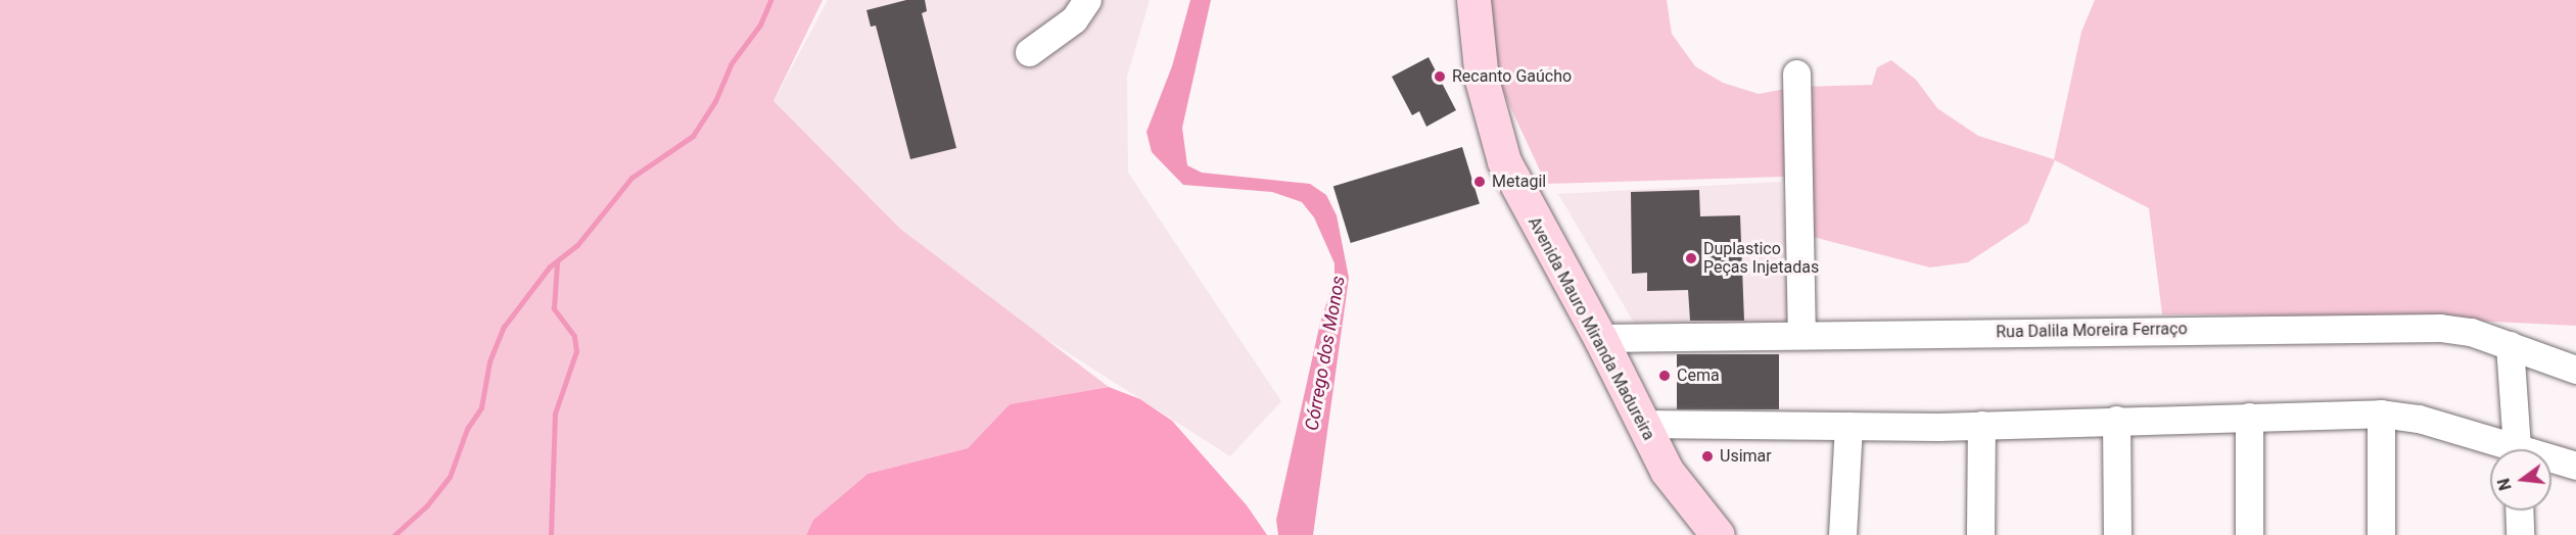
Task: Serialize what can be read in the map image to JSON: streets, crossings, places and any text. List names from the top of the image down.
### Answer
{
  "streets": {
    "main road": ["Avenida Mauro Miranda Madureira"],
    "street": ["Rua Dalila Moreira Ferraço"]
  },
  "crossings": [
    ["Avenida Mauro Miranda Madureira", "Rua Dalila Moreira Ferraço"]
  ],
  "water": ["Córrego dos Monos"],
  "places": [
    "Recanto Gaúcho",
    "Metagil",
    "Duplastico Peças Injetadas",
    "Cema",
    "Usimar"
  ],
  "north": "left"
}
